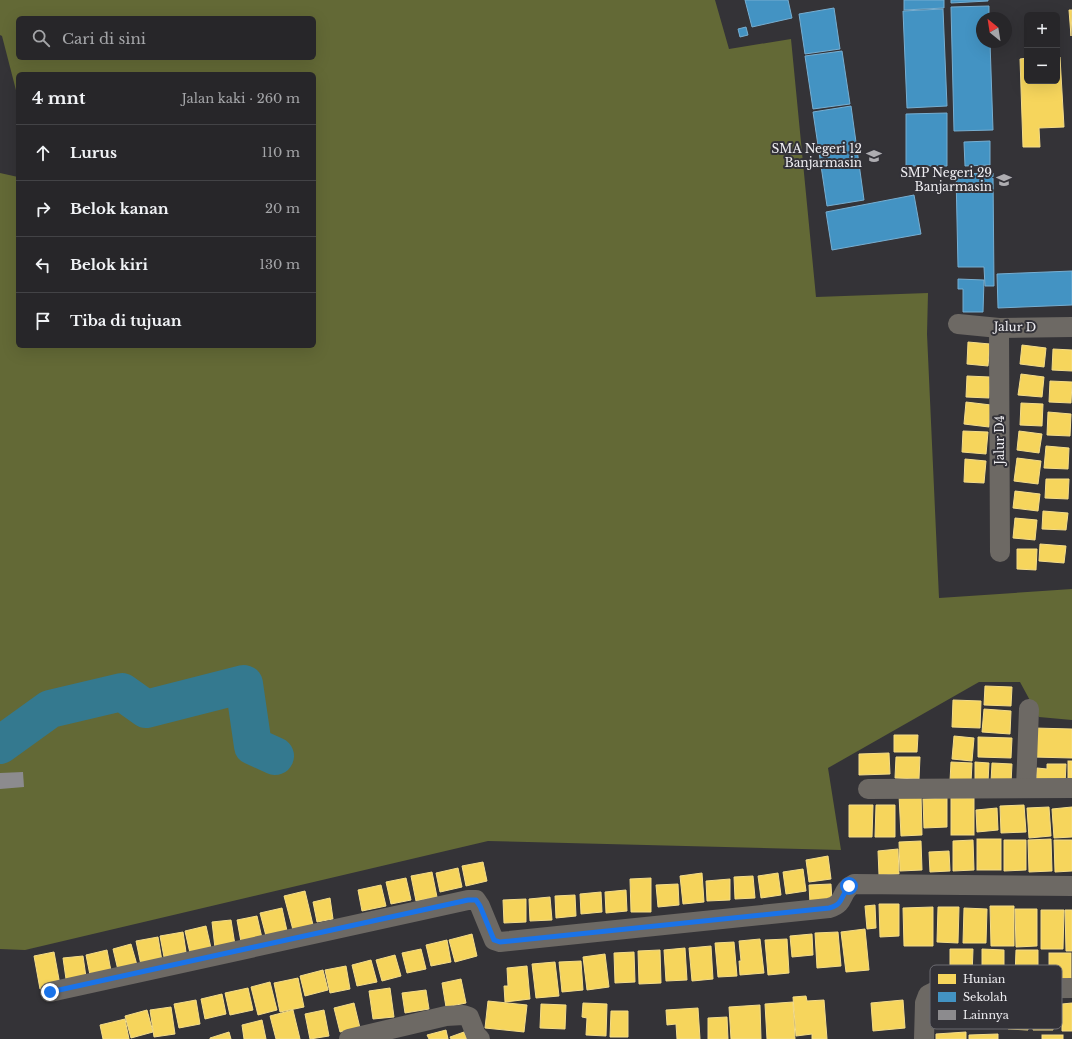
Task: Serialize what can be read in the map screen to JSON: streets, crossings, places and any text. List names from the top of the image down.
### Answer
{
  "streets": {
    "street": ["Jalur D", "Jalur D4"]
  },
  "crossings": [
    ["Jalur D", "Jalur D4"]
  ],
  "places": {
    "school or university": ["SMA Negeri 12 Banjarmasin", "SMP Negeri 29 Banjarmasin"]
  },
  "legend": ["Hunian", "Sekolah", "Lainnya"],
  "north": "top left",
  "page": {
    "map_buttons": ["+", "−"],
    "search": "Cari di sini",
    "heading": ["4 mnt", "Jalan kaki · 260 m"],
    "list": [
      ["Lurus", "110 m"],
      ["Belok kanan", "20 m"],
      ["Belok kiri", "130 m"],
      "Tiba di tujuan"
    ]
  }
}
